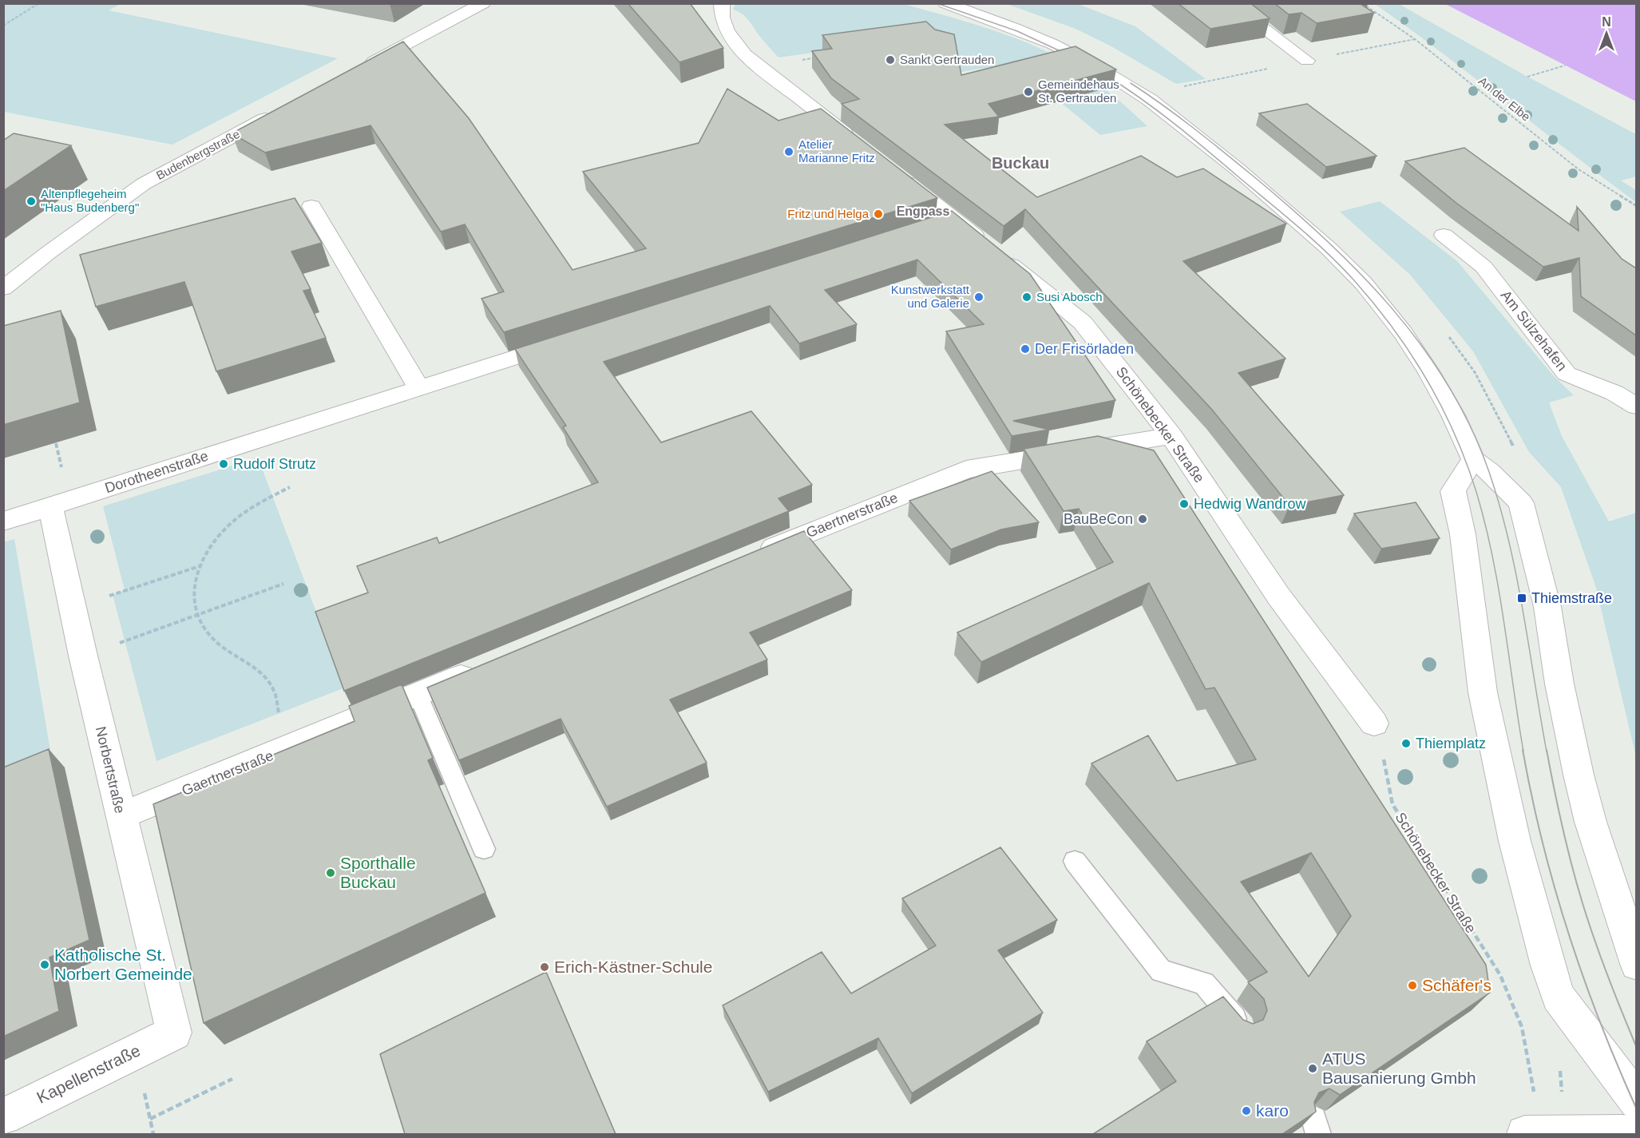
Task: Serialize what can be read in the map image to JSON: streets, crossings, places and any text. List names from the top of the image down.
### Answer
{
  "streets": {
    "street": [
      "Budenbergstraße",
      "Am Sülzehafen",
      "Schönebecker Straße",
      "Dorotheenstraße",
      "Gaertnerstraße",
      "Norbertstraße",
      "Kapellenstraße"
    ],
    "path": ["An der Elbe"]
  },
  "crossings": [
    ["Schönebecker Straße", "Gaertnerstraße"],
    ["Dorotheenstraße", "Norbertstraße"],
    ["Gaertnerstraße", "Norbertstraße"],
    ["Norbertstraße", "Kapellenstraße"]
  ],
  "districts": ["Buckau", "Engpass"],
  "places": {
    "other": [
      "Sankt Gertrauden",
      "Gemeindehaus St. Gertrauden",
      "Atelier Marianne Fritz",
      "Altenpflegeheim \"Haus Budenberg\"",
      "Fritz und Helga",
      "Kunstwerkstatt und Galerie",
      "Susi Abosch",
      "Der Frisörladen",
      "Rudolf Strutz",
      "Hedwig Wandrow",
      "BauBeCon",
      "Thiemplatz",
      "Sporthalle Buckau",
      "Katholische St. Norbert Gemeinde",
      "Erich-Kästner-Schule",
      "Schäfer's",
      "ATUS Bausanierung Gmbh",
      "karo"
    ],
    "transit": ["Thiemstraße"]
  },
  "north": "top"
}
